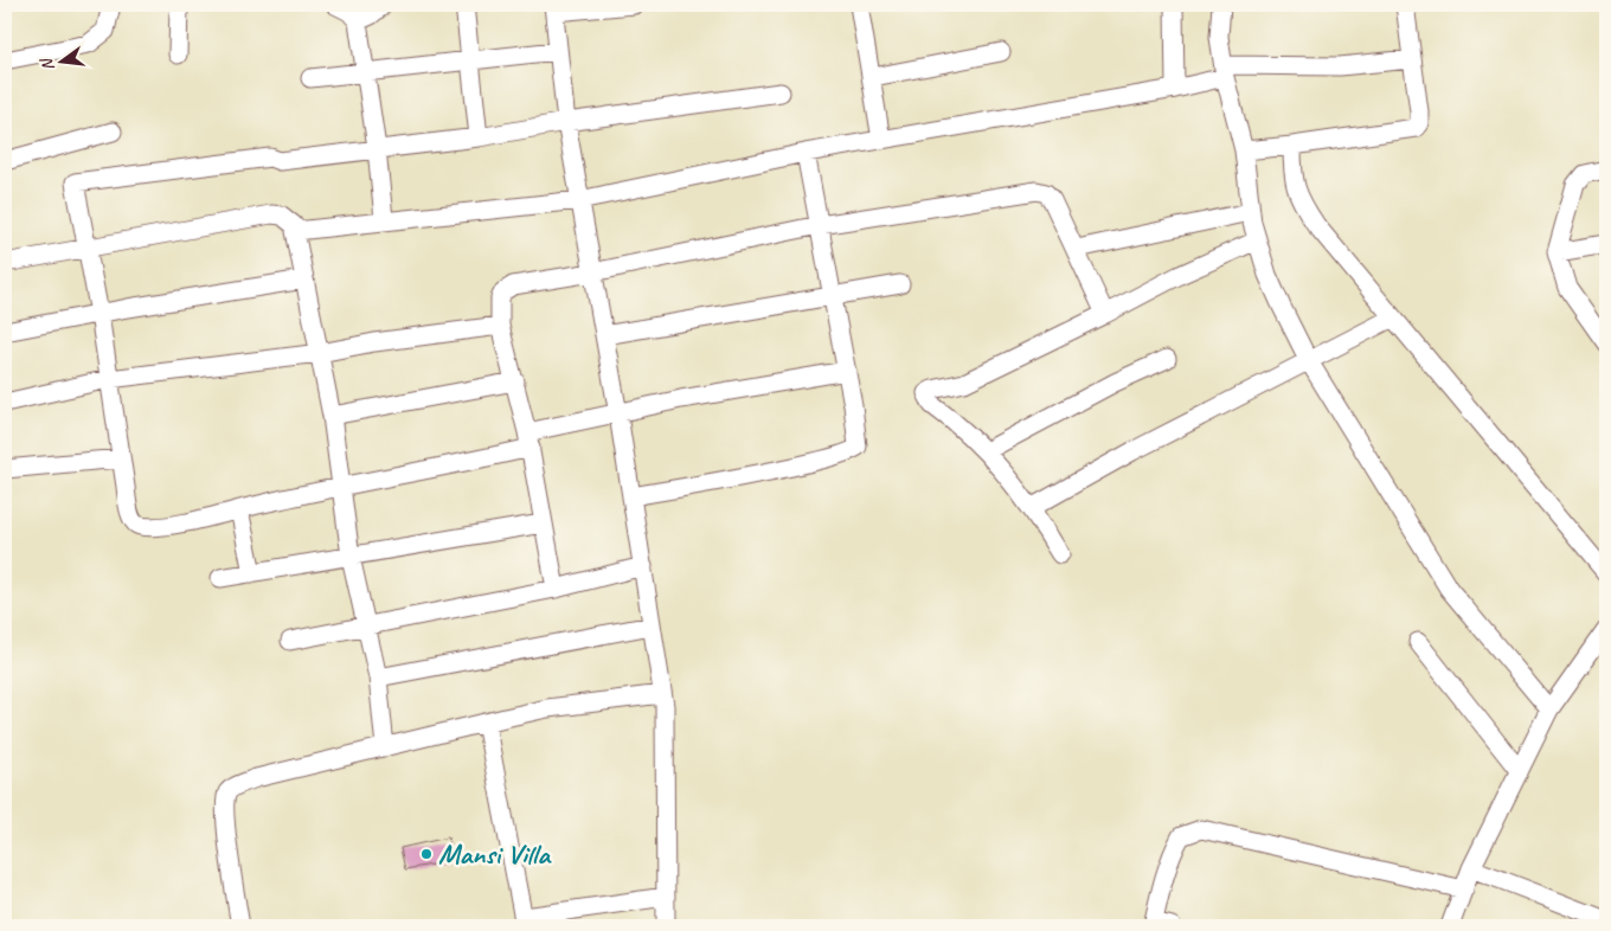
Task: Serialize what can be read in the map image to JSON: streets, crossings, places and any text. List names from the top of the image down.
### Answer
{
  "places": ["Mansi Villa"],
  "north": "left"
}
